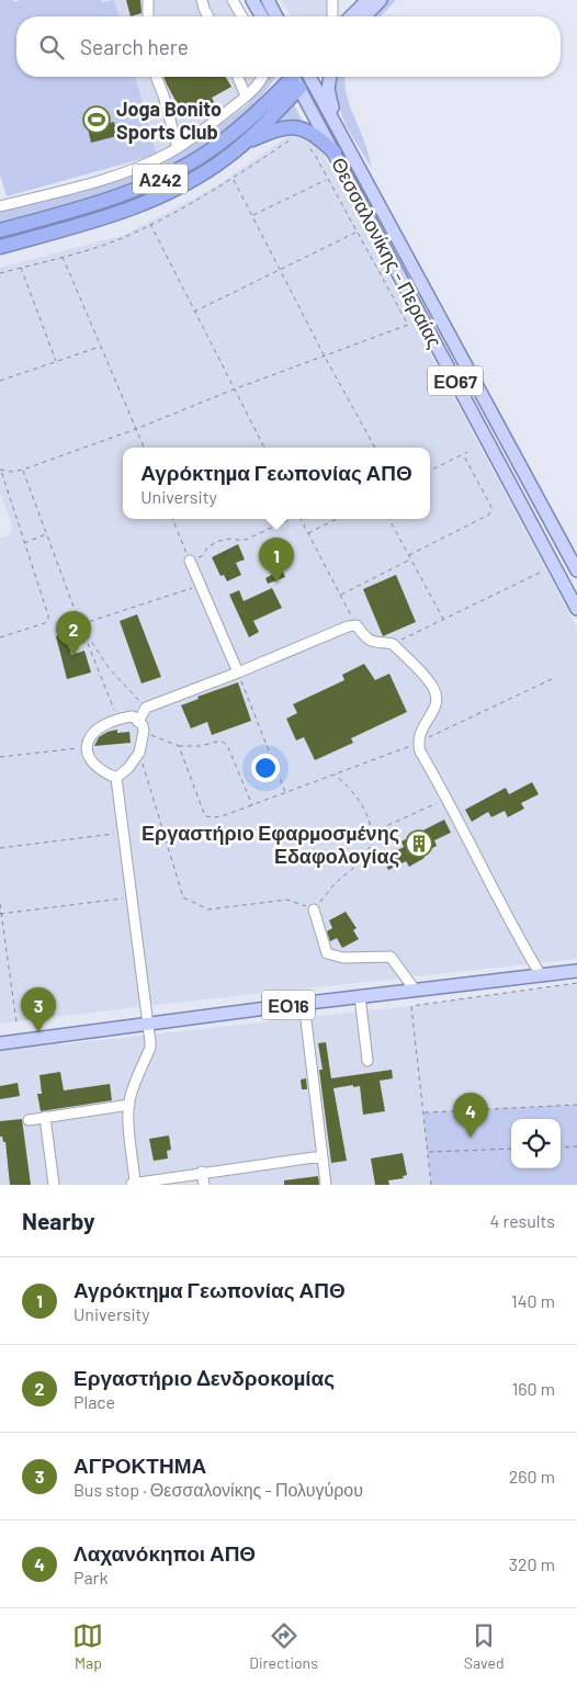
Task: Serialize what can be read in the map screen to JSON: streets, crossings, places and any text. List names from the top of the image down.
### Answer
{
  "streets": {
    "highway": ["Α242"],
    "main road": ["Θεσσαλονίκης - Περαίας", "ΕΟ67", "ΕΟ16"]
  },
  "places": {
    "sports": ["Joga Bonito Sports Club"],
    "building": ["Εργαστήριο Εφαρμοσμένης Εδαφολογίας"]
  },
  "page": {
    "search": "Search here",
    "popup": ["Αγρόκτημα Γεωπονίας ΑΠΘ", "University"],
    "pins": [
      "1",
      "2",
      "3",
      "4"
    ],
    "heading": ["Nearby", "4 results"],
    "list": [
      {
        "mark": "1",
        "name": "Αγρόκτημα Γεωπονίας ΑΠΘ",
        "note": "University",
        "value": "140 m"
      },
      {
        "mark": "2",
        "name": "Εργαστήριο Δενδροκομίας",
        "note": "Place",
        "value": "160 m"
      },
      {
        "mark": "3",
        "name": "ΑΓΡΟΚΤΗΜΑ",
        "note": "Bus stop · Θεσσαλονίκης - Πολυγύρου",
        "value": "260 m"
      },
      {
        "mark": "4",
        "name": "Λαχανόκηποι ΑΠΘ",
        "note": "Park",
        "value": "320 m"
      }
    ],
    "nav": ["Map", "Directions", "Saved"]
  }
}
